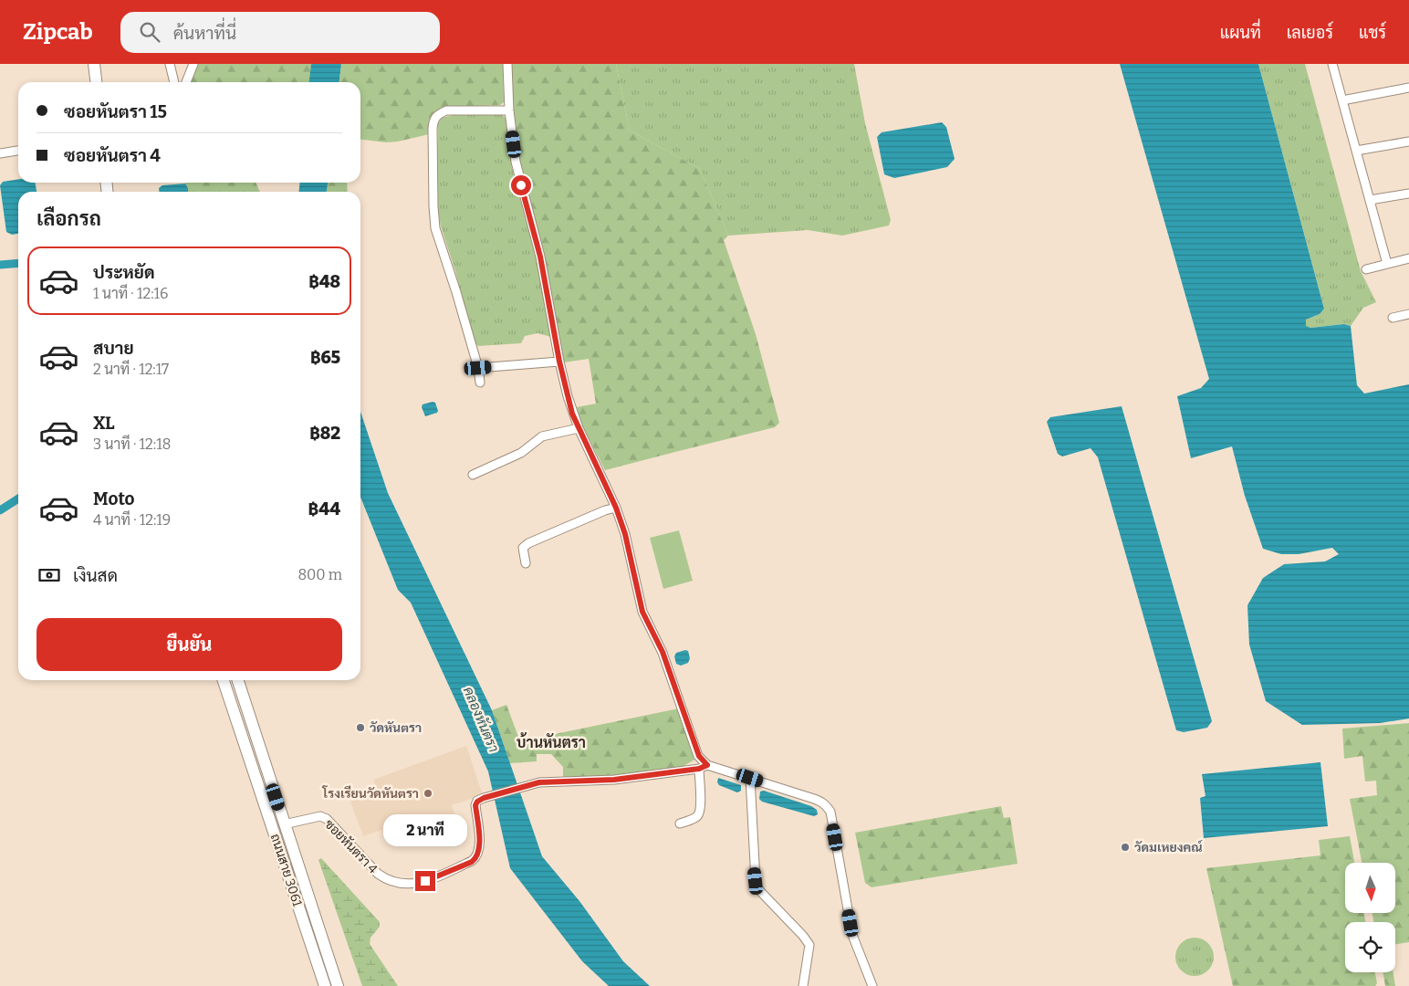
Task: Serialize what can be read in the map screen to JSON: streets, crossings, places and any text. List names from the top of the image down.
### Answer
{
  "streets": {
    "main road": ["ถนนสาย 3061"],
    "street": ["ซอยหันตรา 4"]
  },
  "crossings": [
    ["ซอยหันตรา 4", "ถนนสาย 3061"]
  ],
  "districts": ["บ้านหันตรา"],
  "water": ["คลองหันตรา"],
  "places": ["วัดหันตรา", "โรงเรียนวัดหันตรา", "วัดมเหยงคณ์"],
  "north": "bottom",
  "page": {
    "header": "Zipcab",
    "search": "ค้นหาที่นี่",
    "nav": ["แผนที่", "เลเยอร์", "แชร์"],
    "banner": ["ซอยหันตรา 15", "ซอยหันตรา 4"],
    "heading": "เลือกรถ",
    "list": [
      {
        "name": "ประหยัด",
        "note": "1 นาที · 12:16",
        "value": "฿48"
      },
      {
        "name": "สบาย",
        "note": "2 นาที · 12:17",
        "value": "฿65"
      },
      {
        "name": "XL",
        "note": "3 นาที · 12:18",
        "value": "฿82"
      },
      {
        "name": "Moto",
        "note": "4 นาที · 12:19",
        "value": "฿44"
      }
    ],
    "pay": ["เงินสด", "800 m"],
    "buttons": "ยืนยัน",
    "bubble": "2 นาที"
  }
}
